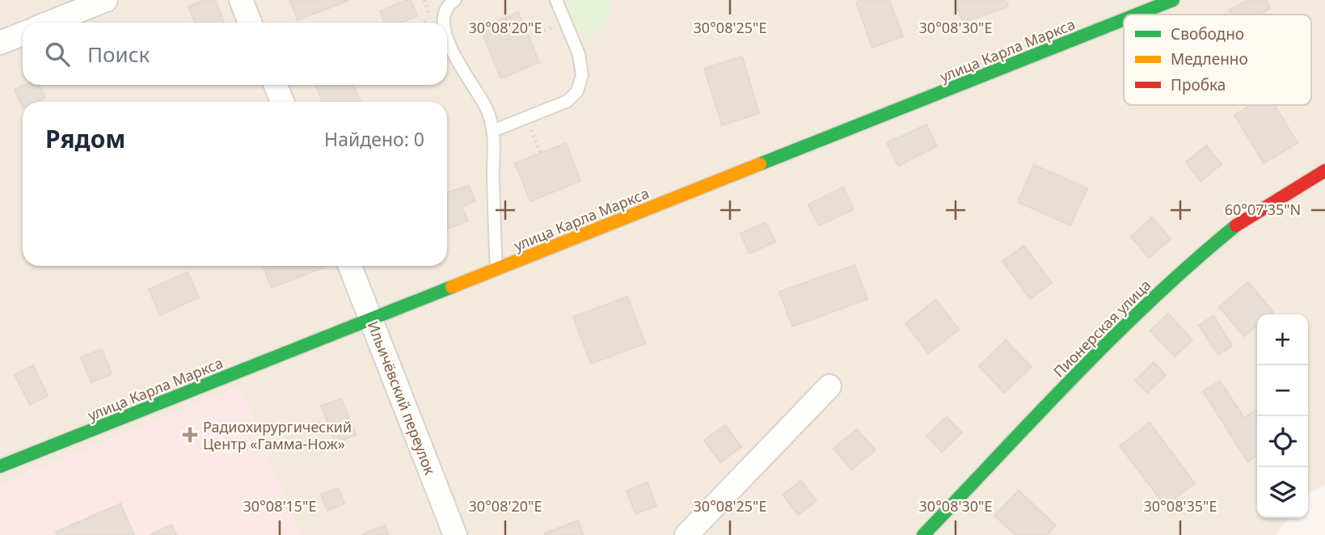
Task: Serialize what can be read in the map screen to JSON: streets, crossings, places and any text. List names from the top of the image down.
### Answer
{
  "streets": {
    "street": ["улица Карла Маркса", "Пионерская улица", "Ильичёвский переулок"]
  },
  "crossings": [
    ["улица Карла Маркса", "Ильичёвский переулок"]
  ],
  "places": {
    "health": ["Радиохирургический Центр «Гамма-Нож»"]
  },
  "legend": ["Свободно", "Медленно", "Пробка"],
  "page": {
    "search": "Поиск",
    "heading": ["Рядом", "Найдено: 0"],
    "map_buttons": ["+", "−"]
  },
  "coordinates": [
    "30°08'20\"E",
    "30°08'25\"E",
    "30°08'30\"E",
    "60°07'35\"N",
    "30°08'15\"E",
    "30°08'35\"E"
  ]
}
